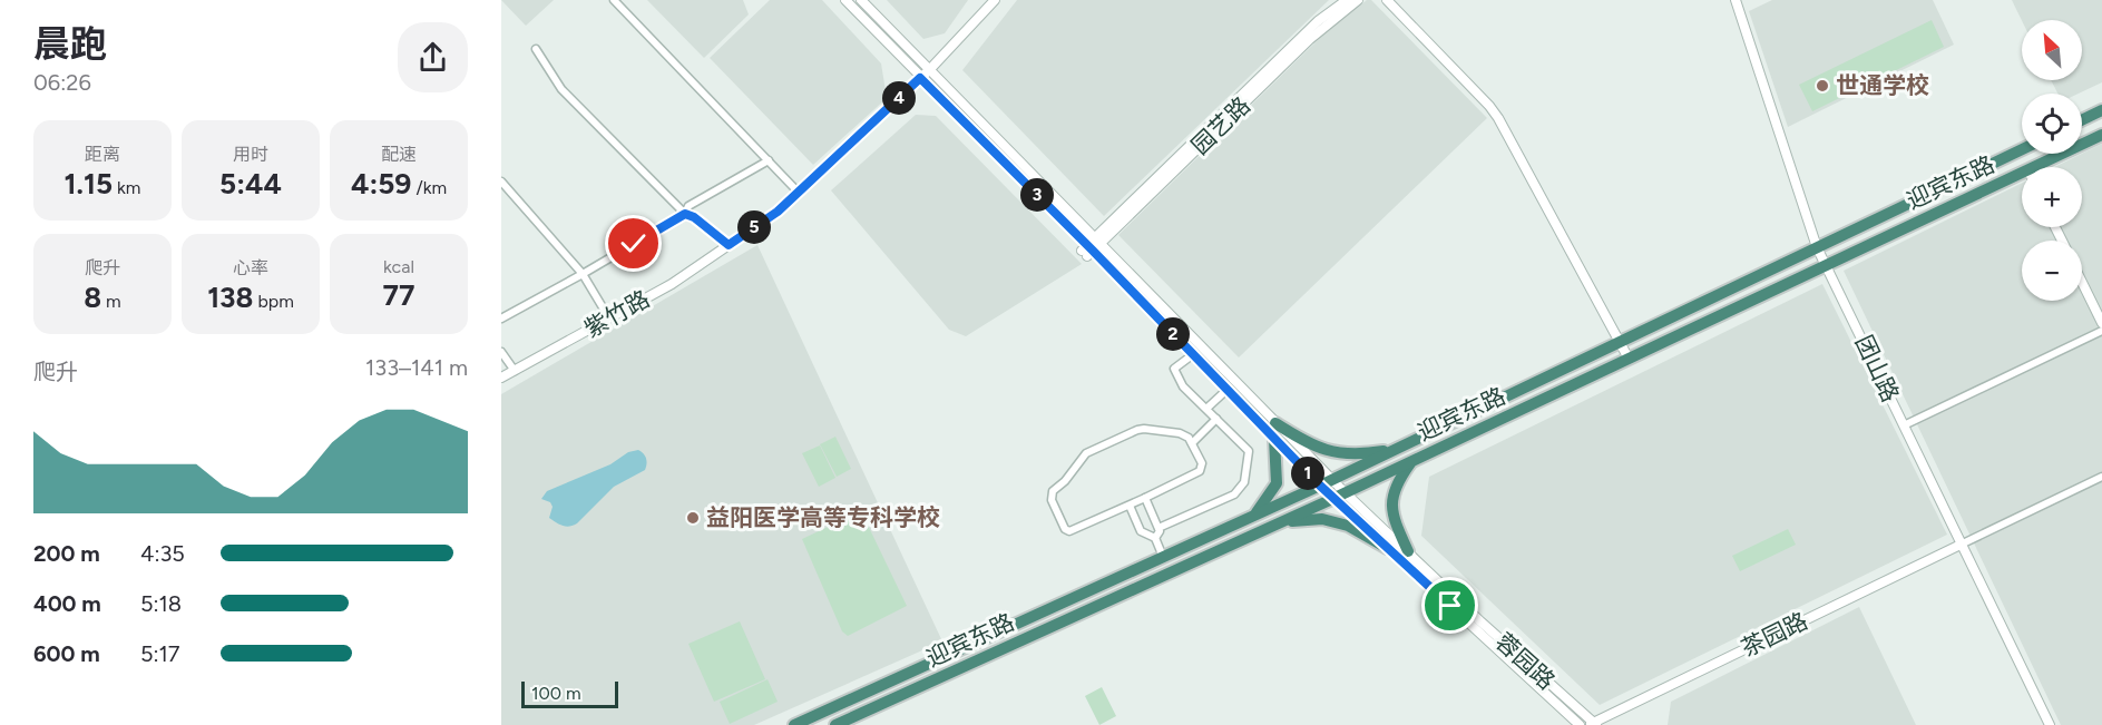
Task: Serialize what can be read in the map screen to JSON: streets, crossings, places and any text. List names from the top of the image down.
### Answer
{
  "streets": {
    "highway": ["迎宾东路"],
    "street": [
      "园艺路",
      "紫竹路",
      "团山路",
      "茶园路",
      "蓉园路"
    ]
  },
  "crossings": [
    ["园艺路", "蓉园路"],
    ["迎宾东路", "团山路"],
    ["迎宾东路", "蓉园路"],
    ["紫竹路", "蓉园路"],
    ["团山路", "茶园路"],
    ["茶园路", "蓉园路"]
  ],
  "places": ["世通学校", "益阳医学高等专科学校"],
  "scale_bar": "100 m",
  "north": "top left",
  "page": {
    "heading": ["晨跑", "06:26"],
    "map_buttons": ["+", "−"],
    "pins": [
      "4",
      "3",
      "5",
      "2",
      "1"
    ],
    "stats": [
      ["距离", "1.15 km"],
      ["用时", "5:44"],
      ["配速", "4:59 /km"],
      ["爬升", "8 m"],
      ["心率", "138 bpm"],
      ["kcal", "77"]
    ],
    "chart": ["爬升", "133–141 m"],
    "list": [
      {
        "name": "200 m",
        "note": "4:35"
      },
      {
        "name": "400 m",
        "note": "5:18"
      },
      {
        "name": "600 m",
        "note": "5:17"
      }
    ],
    "scale": "100 m"
  }
}
